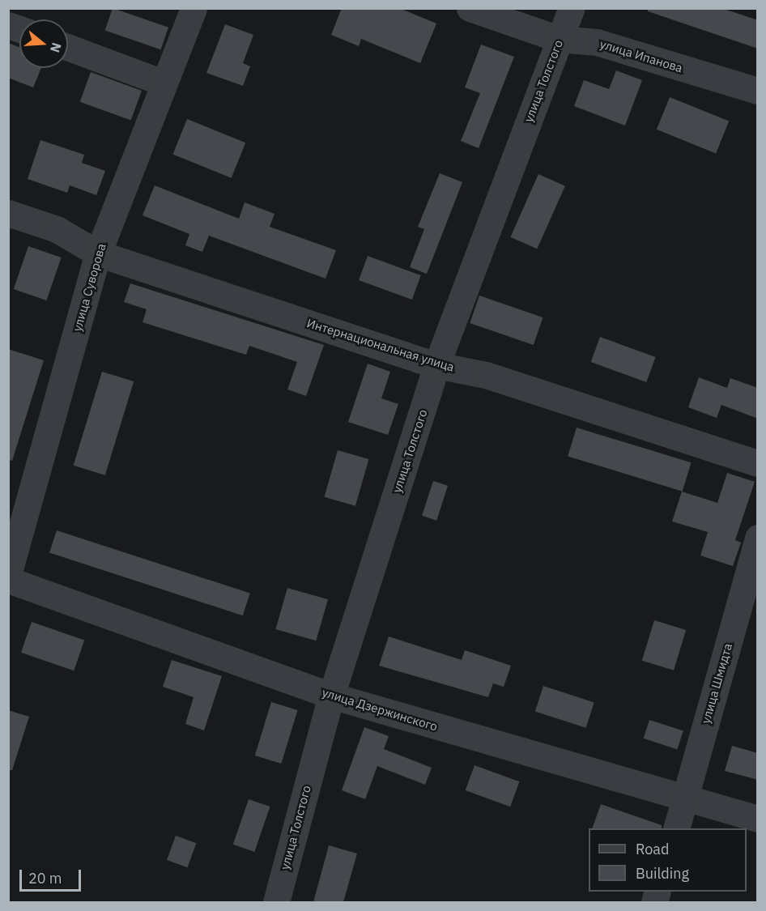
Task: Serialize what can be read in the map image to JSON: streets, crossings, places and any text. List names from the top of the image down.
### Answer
{
  "streets": {
    "street": [
      "улица Ипанова",
      "улица Толстого",
      "улица Суворова",
      "Интернациональная улица",
      "улица Шмидта",
      "улица Дзержинского"
    ]
  },
  "crossings": [
    ["улица Ипанова", "улица Толстого"],
    ["улица Толстого", "Интернациональная улица"],
    ["улица Толстого", "улица Дзержинского"],
    ["улица Суворова", "Интернациональная улица"],
    ["улица Шмидта", "улица Дзержинского"]
  ],
  "legend": ["Road", "Building"],
  "scale_bar": "20 m",
  "north": "right"
}
